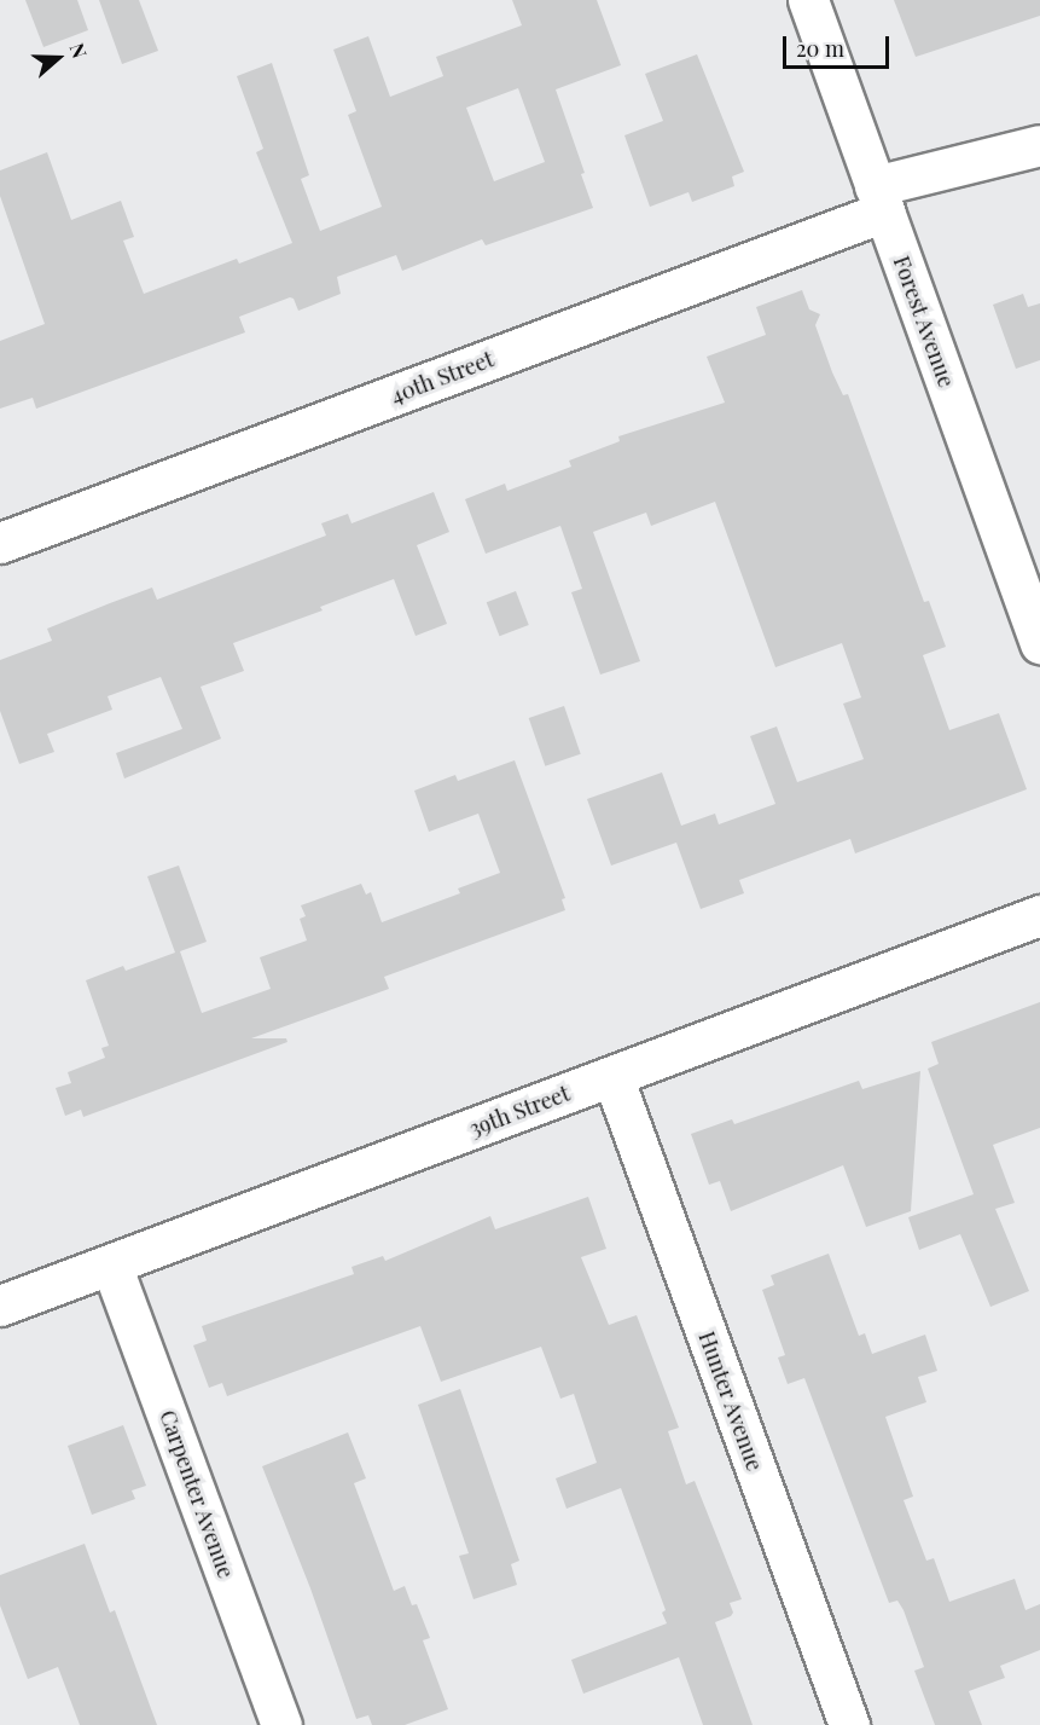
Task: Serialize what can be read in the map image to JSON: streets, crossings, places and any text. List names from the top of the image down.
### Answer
{
  "streets": {
    "street": [
      "Forest Avenue",
      "40th Street",
      "39th Street",
      "Hunter Avenue",
      "Carpenter Avenue"
    ]
  },
  "crossings": [
    ["Forest Avenue", "40th Street"],
    ["39th Street", "Hunter Avenue"],
    ["39th Street", "Carpenter Avenue"]
  ],
  "scale_bar": "20 m",
  "north": "right"
}
